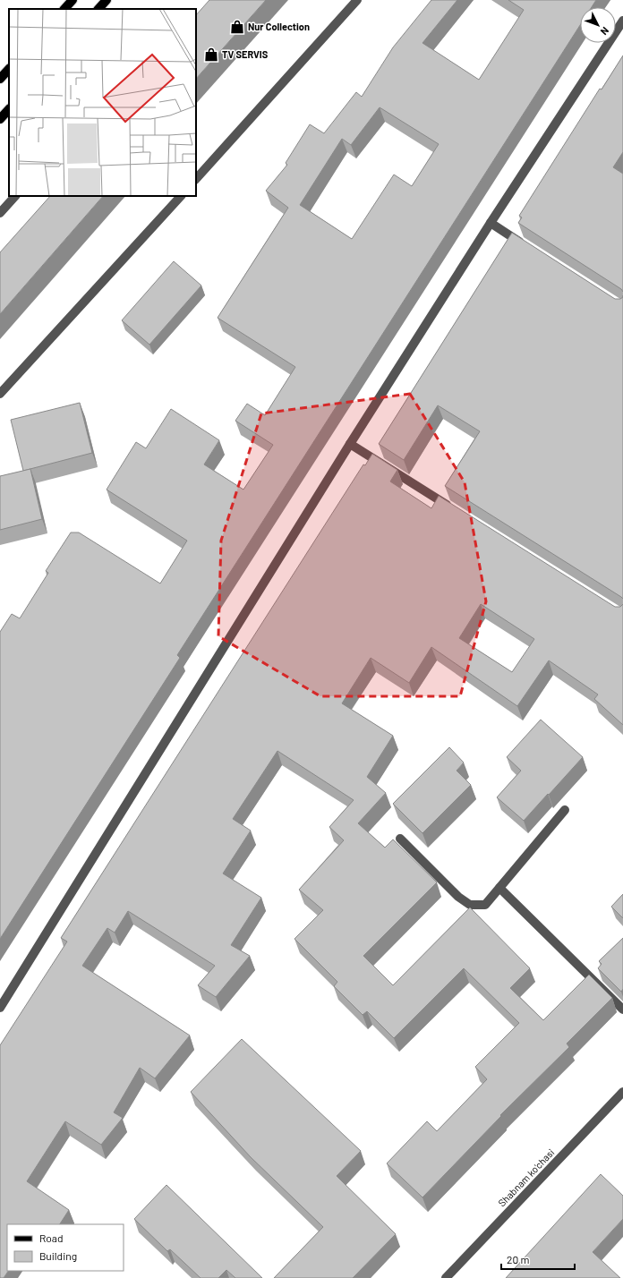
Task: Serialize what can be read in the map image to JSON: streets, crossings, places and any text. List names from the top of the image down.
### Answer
{
  "streets": {
    "street": ["Shabnam ko'chasi"]
  },
  "places": {
    "shop": ["Nur Collection", "TV SERVIS"]
  },
  "legend": ["Road", "Building"],
  "scale_bar": "20 m",
  "north": "bottom right"
}
